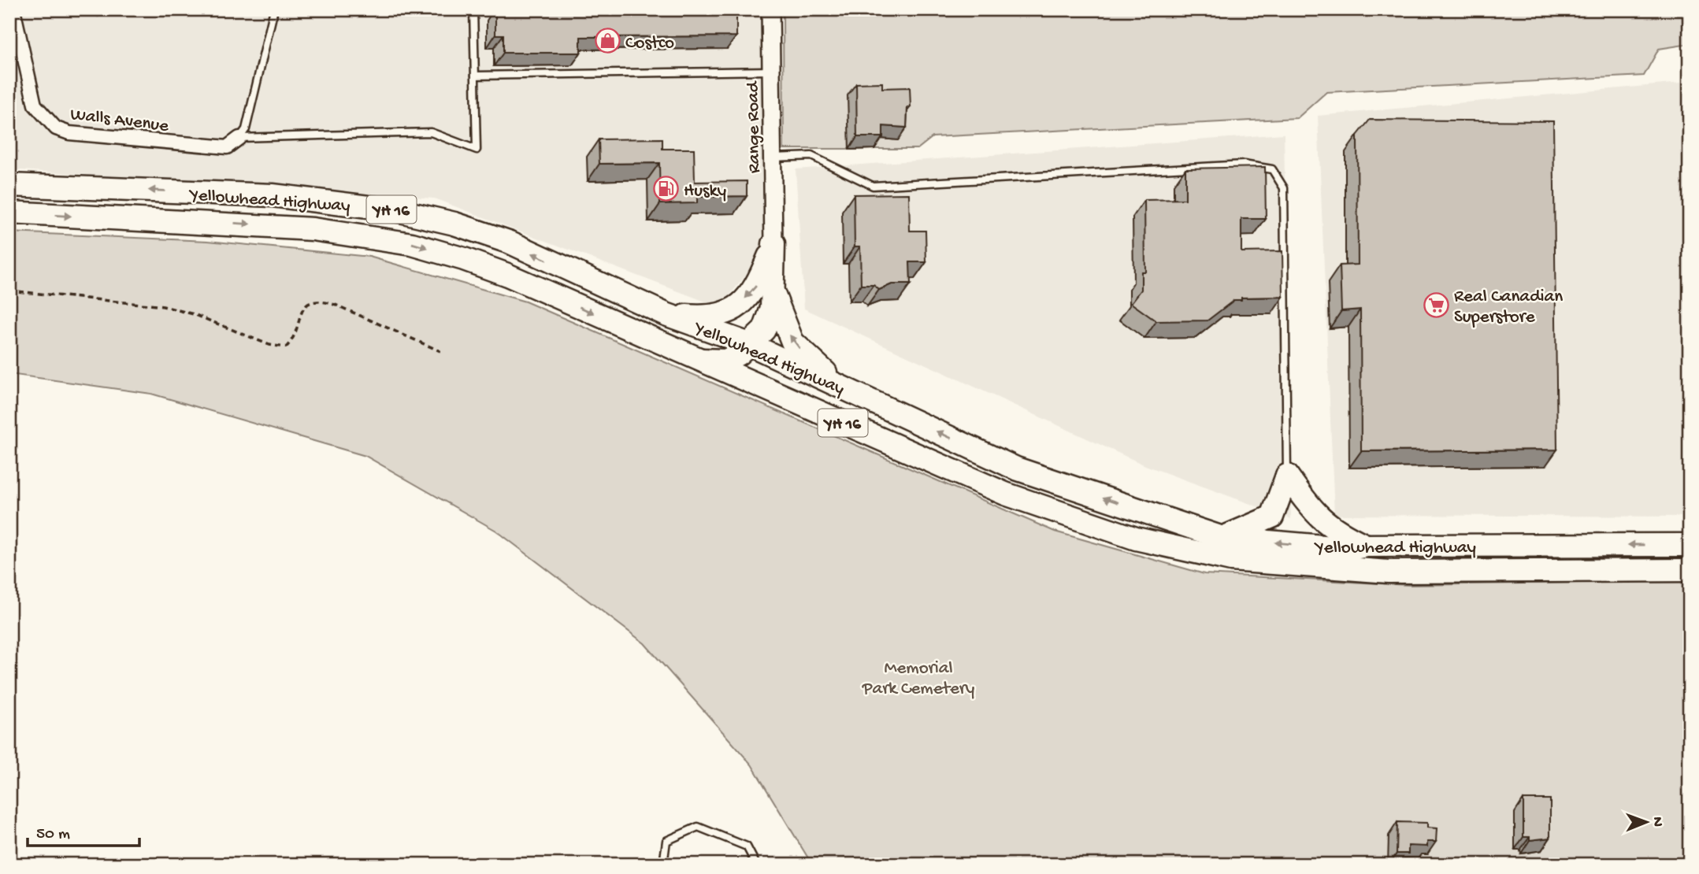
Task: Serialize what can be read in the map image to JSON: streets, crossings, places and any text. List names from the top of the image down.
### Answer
{
  "streets": {
    "highway": ["Yellowhead Highway", "YH 16"],
    "street": ["Walls Avenue", "Range Road"]
  },
  "parks": ["Memorial Park Cemetery"],
  "places": {
    "shop": ["Costco"],
    "fuel station": ["Husky"],
    "supermarket": ["Real Canadian Superstore"]
  },
  "scale_bar": "50 m",
  "north": "right"
}
